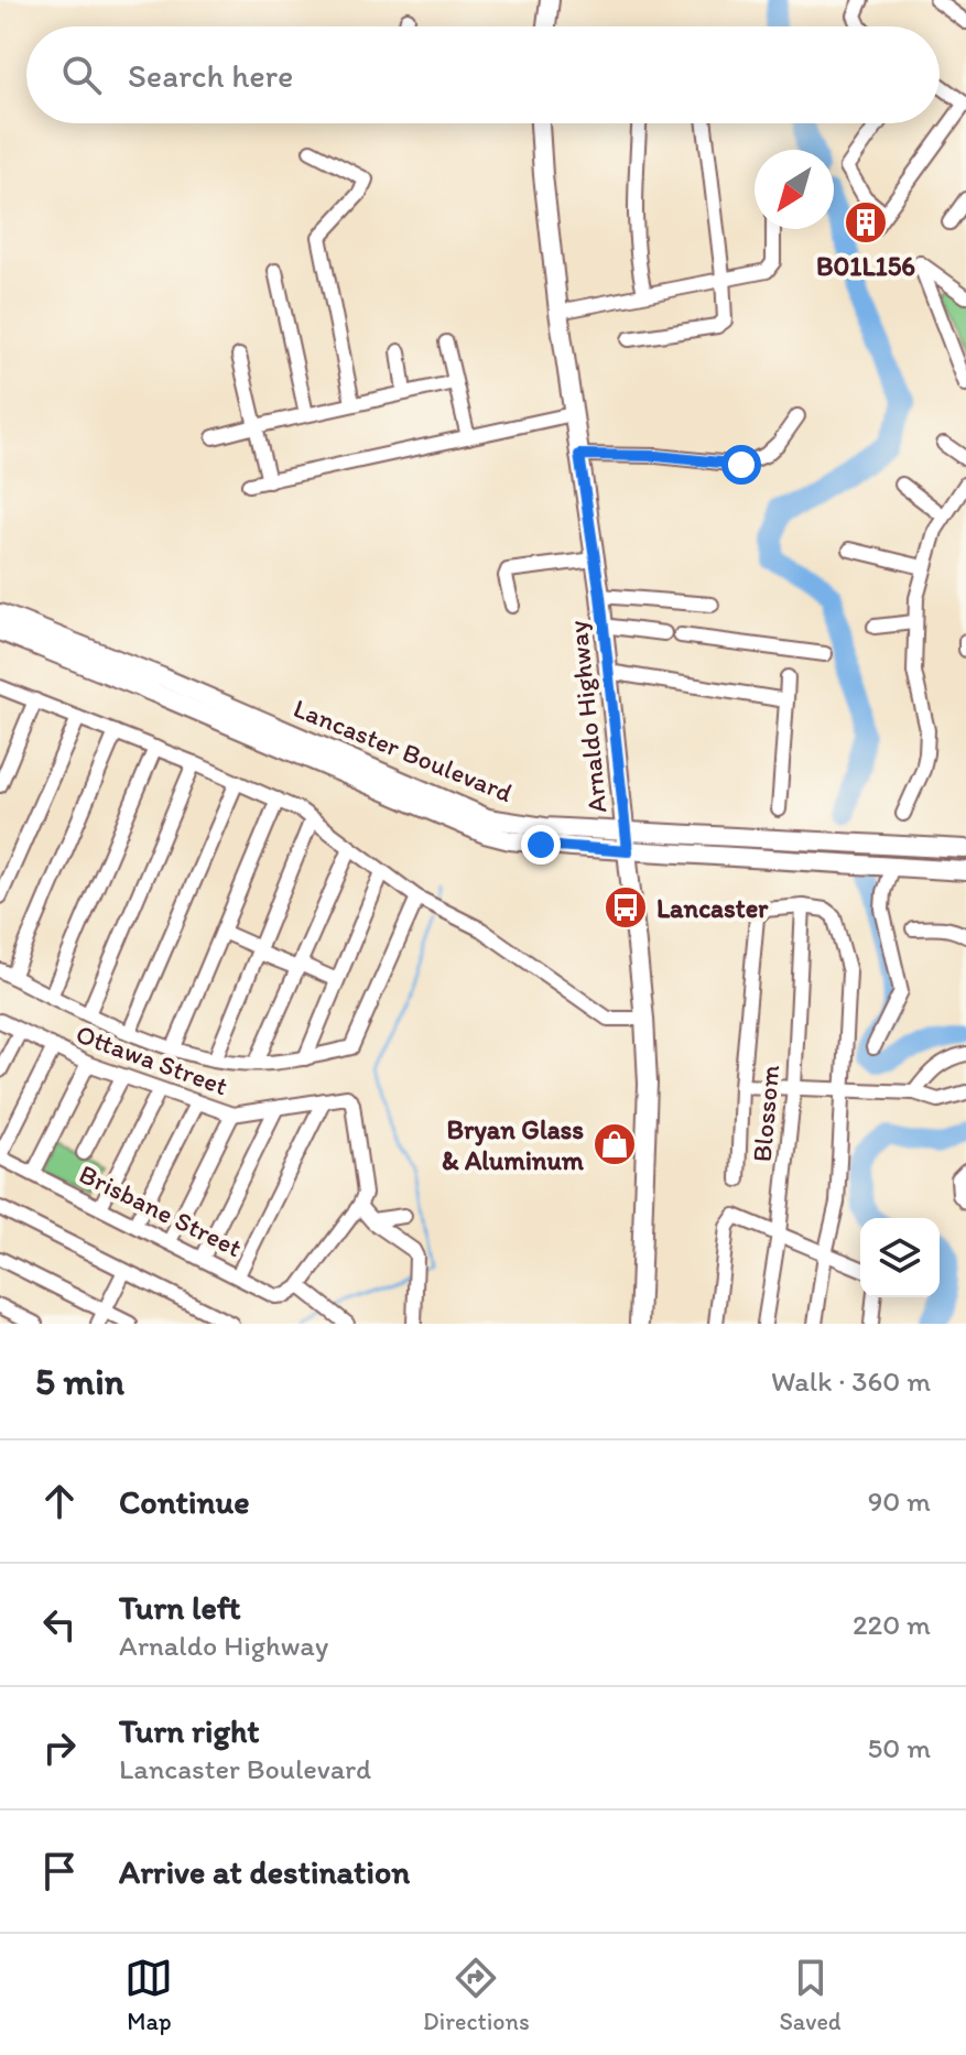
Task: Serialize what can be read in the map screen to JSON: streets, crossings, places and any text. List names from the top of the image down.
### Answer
{
  "streets": {
    "main road": ["Arnaldo Highway", "Lancaster Boulevard"],
    "street": ["Ottawa Street", "Blossom", "Brisbane Street"]
  },
  "crossings": [
    ["Arnaldo Highway", "Lancaster Boulevard"]
  ],
  "places": {
    "building": ["B01L156"],
    "bus stop": ["Lancaster"],
    "shop": ["Bryan Glass & Aluminum"]
  },
  "north": "bottom left",
  "page": {
    "search": "Search here",
    "heading": ["5 min", "Walk · 360 m"],
    "list": [
      ["Continue", "90 m"],
      ["Turn left", "Arnaldo Highway", "220 m"],
      ["Turn right", "Lancaster Boulevard", "50 m"],
      "Arrive at destination"
    ],
    "nav": ["Map", "Directions", "Saved"]
  }
}
